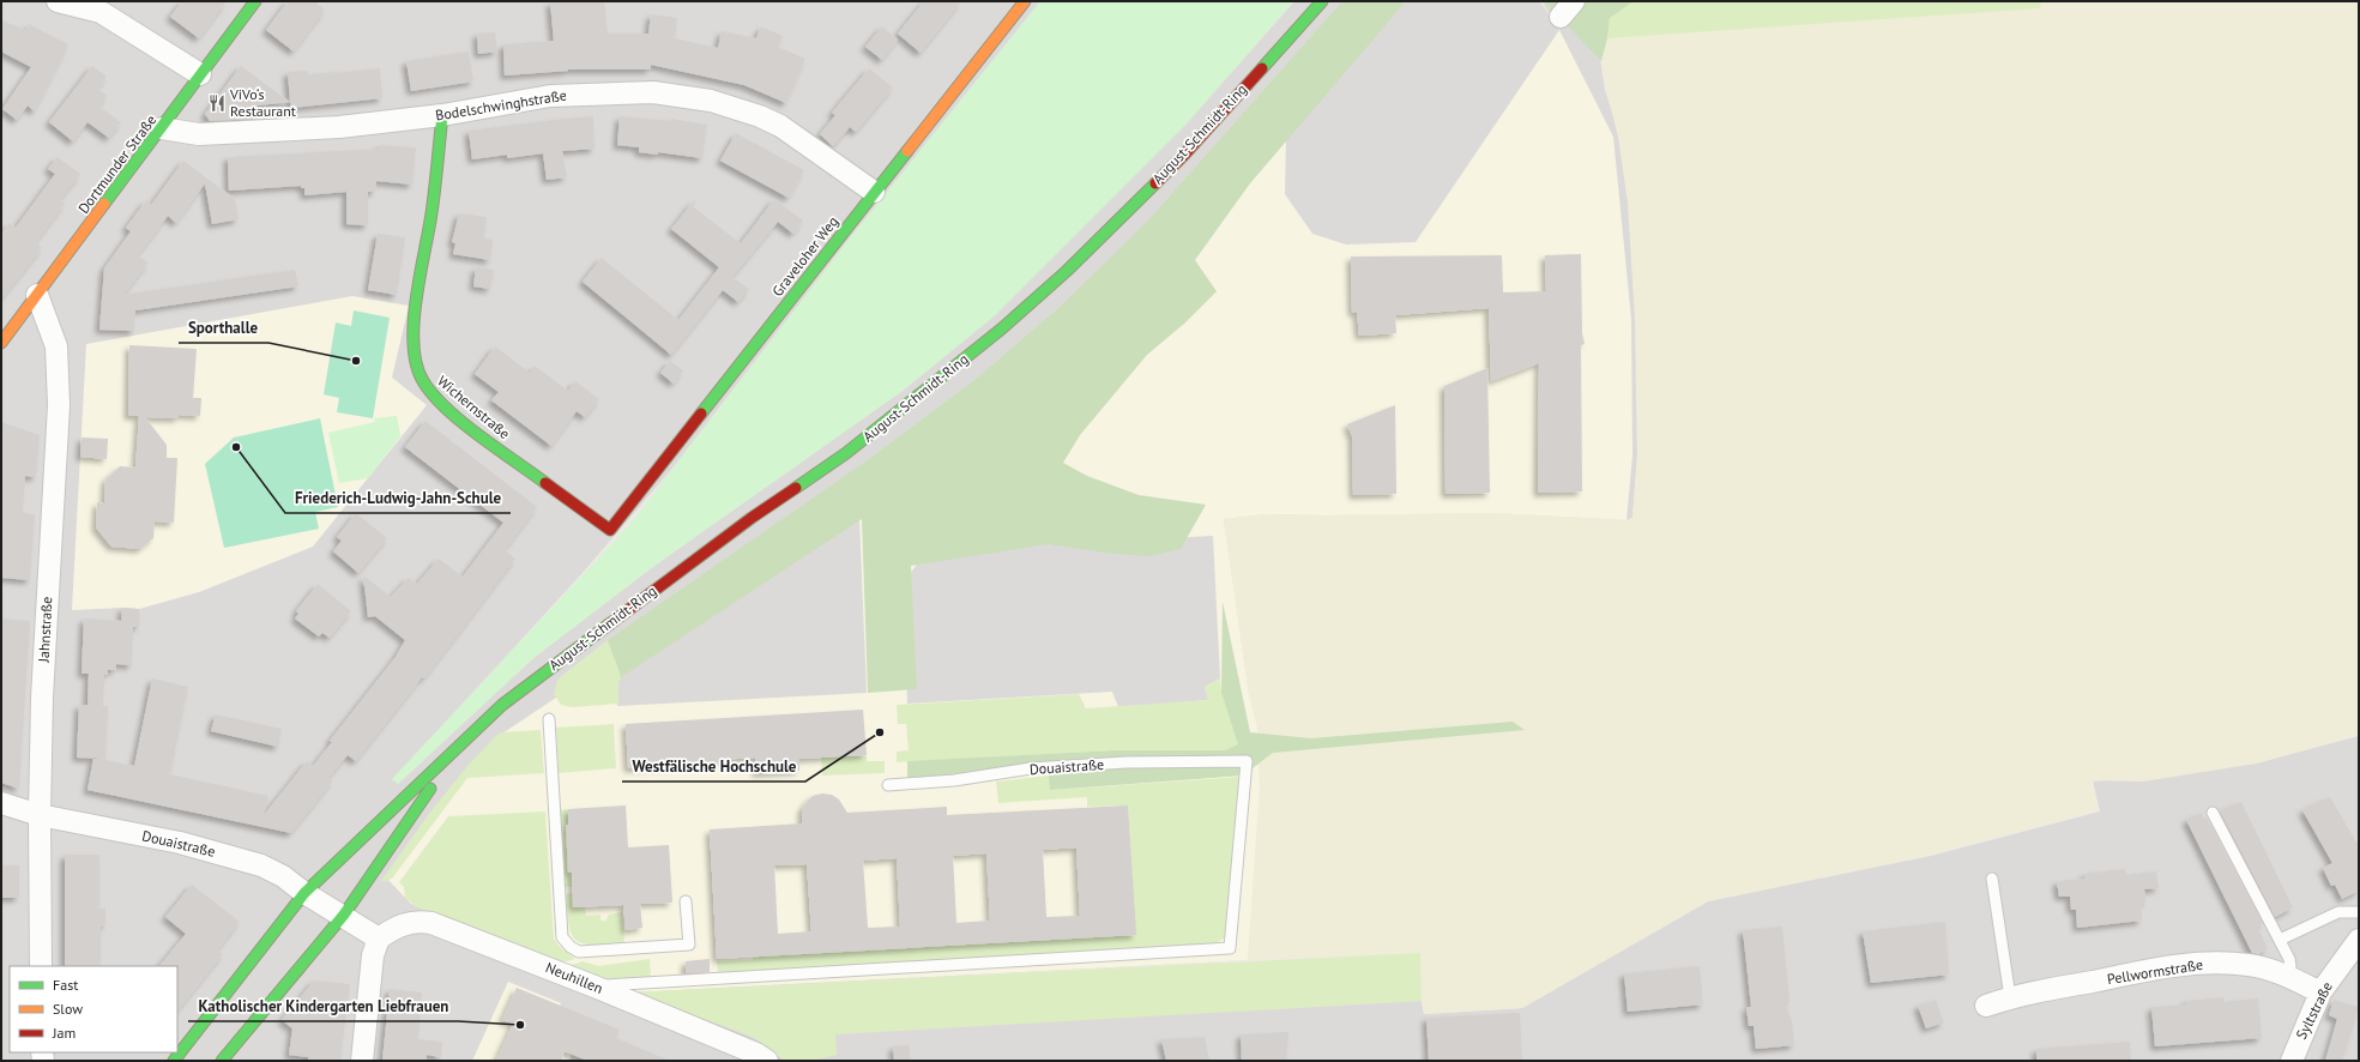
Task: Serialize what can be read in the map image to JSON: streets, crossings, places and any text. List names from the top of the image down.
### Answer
{
  "streets": {
    "main road": [
      "August-Schmidt-Ring",
      "Dortmunder Straße",
      "Graveloher Weg",
      "Wichernstraße"
    ],
    "street": [
      "Bodelschwinghstraße",
      "Jahnstraße",
      "Douaistraße",
      "Pellwormstraße",
      "Neuhillen",
      "Syltstraße"
    ]
  },
  "crossings": [
    ["Bodelschwinghstraße", "Dortmunder Straße"],
    ["Bodelschwinghstraße", "Graveloher Weg"],
    ["Bodelschwinghstraße", "Wichernstraße"],
    ["August-Schmidt-Ring", "Douaistraße"],
    ["Dortmunder Straße", "Jahnstraße"],
    ["Graveloher Weg", "Wichernstraße"],
    ["Jahnstraße", "Douaistraße"],
    ["Douaistraße", "Neuhillen"],
    ["Pellwormstraße", "Syltstraße"]
  ],
  "places": {
    "restaurant": ["ViVo‘s Restaurant"],
    "other": [
      "Sporthalle",
      "Friederich-Ludwig-Jahn-Schule",
      "Westfälische Hochschule",
      "Katholischer Kindergarten Liebfrauen"
    ]
  },
  "legend": ["Fast", "Slow", "Jam"]
}
